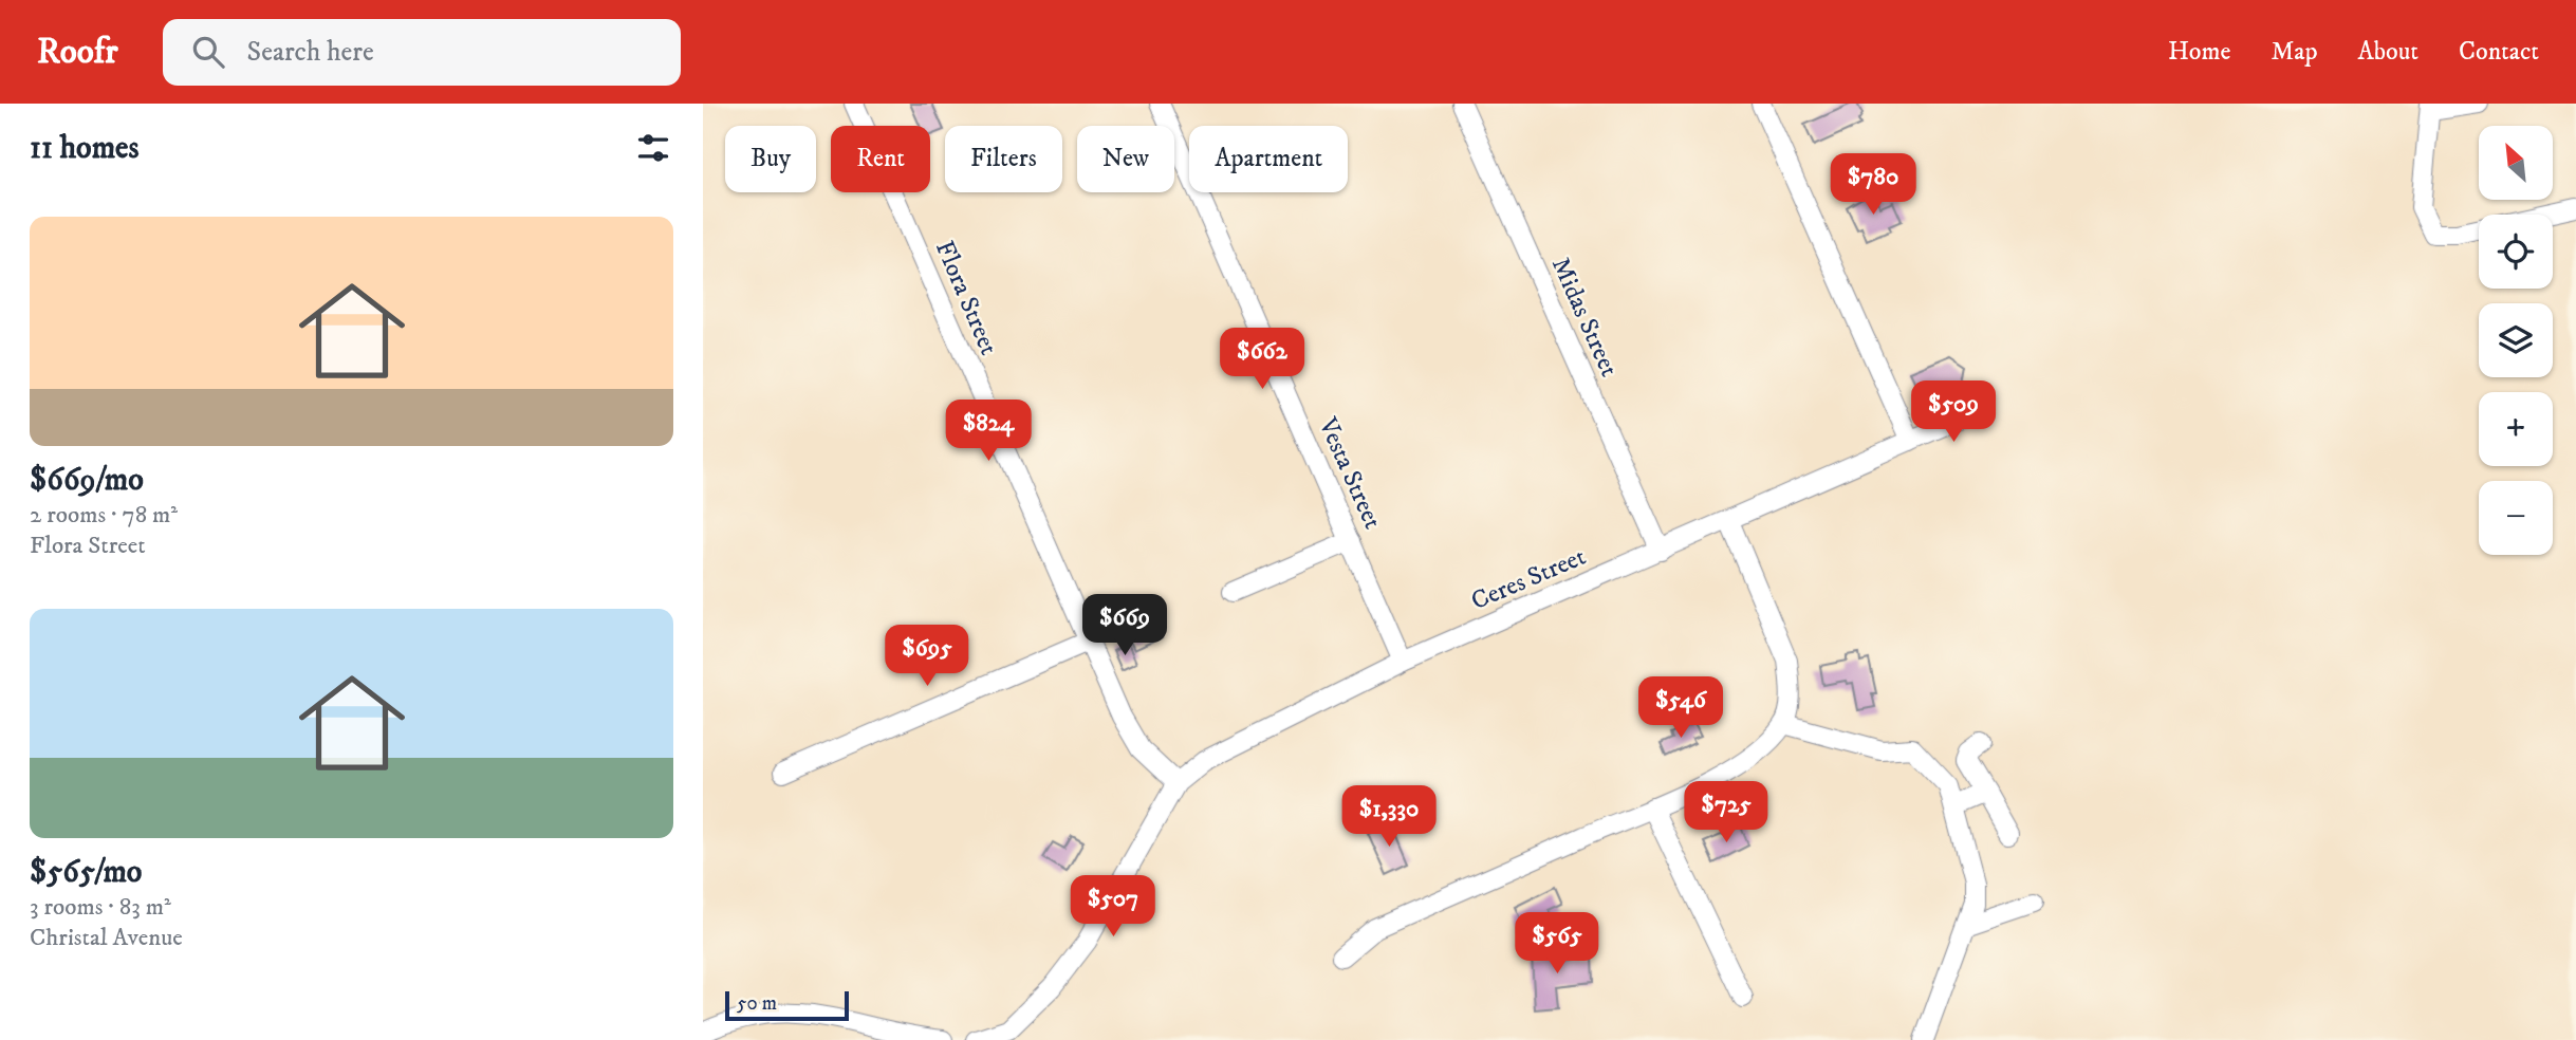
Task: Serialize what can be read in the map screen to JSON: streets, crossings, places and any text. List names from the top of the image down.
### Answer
{
  "streets": {
    "street": [
      "Flora Street",
      "Midas Street",
      "Vesta Street",
      "Ceres Street"
    ]
  },
  "crossings": [
    ["Flora Street", "Ceres Street"],
    ["Midas Street", "Ceres Street"],
    ["Vesta Street", "Ceres Street"]
  ],
  "scale_bar": "50 m",
  "north": "top left",
  "page": {
    "header": "Roofr",
    "search": "Search here",
    "nav": [
      "Home",
      "Map",
      "About",
      "Contact"
    ],
    "heading": "11 homes",
    "map_buttons": ["+", "−"],
    "chip": [
      "Buy",
      "Rent",
      "Filters",
      "New",
      "Apartment"
    ],
    "price": [
      "$780",
      "$662",
      "$509",
      "$824",
      "$669",
      "$695",
      "$546",
      "$725",
      "$1,330",
      "$507",
      "$565"
    ],
    "list": [
      {
        "name": "$669/mo",
        "note": "2 rooms · 78 m² · Flora Street"
      },
      {
        "name": "$565/mo",
        "note": "3 rooms · 83 m² · Christal Avenue"
      }
    ],
    "scale": "50 m"
  }
}
